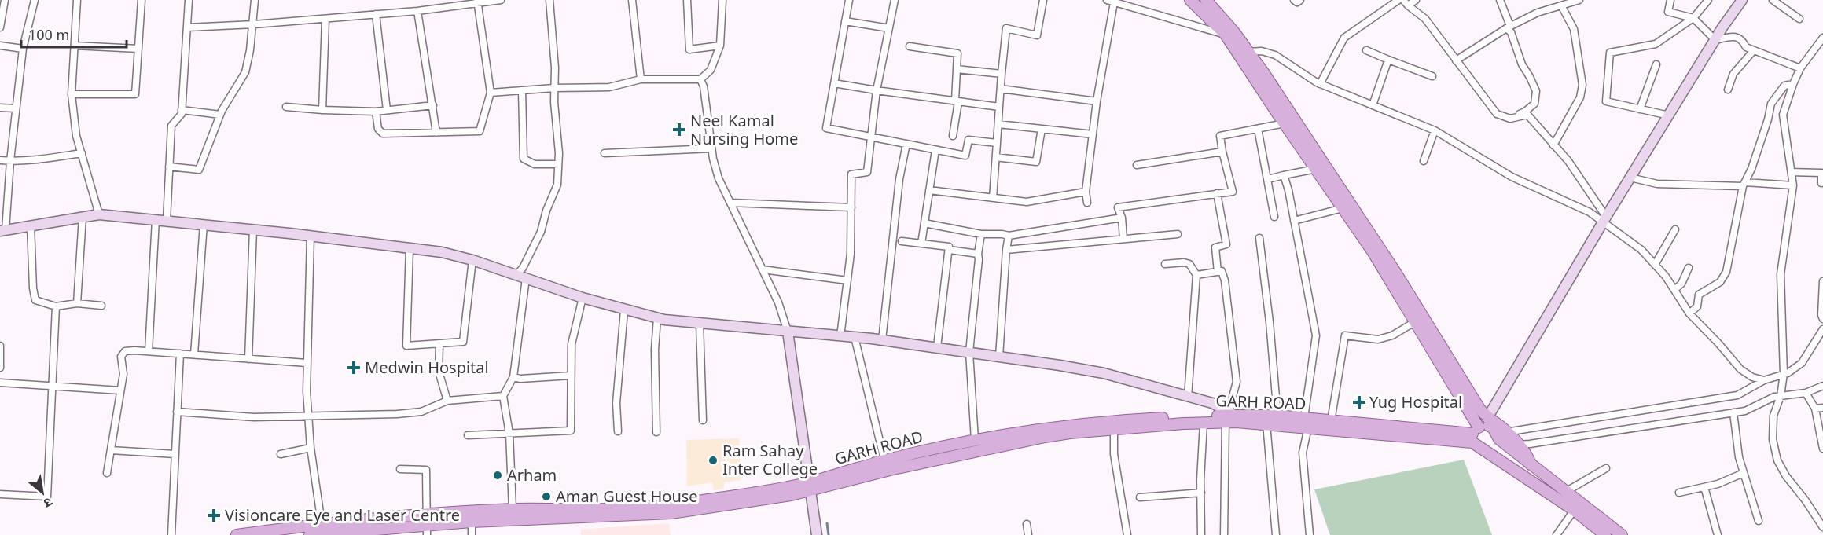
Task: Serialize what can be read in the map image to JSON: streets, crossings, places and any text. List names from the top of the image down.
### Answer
{
  "streets": {
    "main road": ["GARH ROAD"]
  },
  "places": {
    "health": [
      "Neel Kamal Nursing Home",
      "Medwin Hospital",
      "Yug Hospital",
      "Visioncare Eye and Laser Centre"
    ],
    "other": ["Ram Sahay Inter College", "Arham", "Aman Guest House"]
  },
  "scale_bar": "100 m",
  "north": "bottom right"
}
